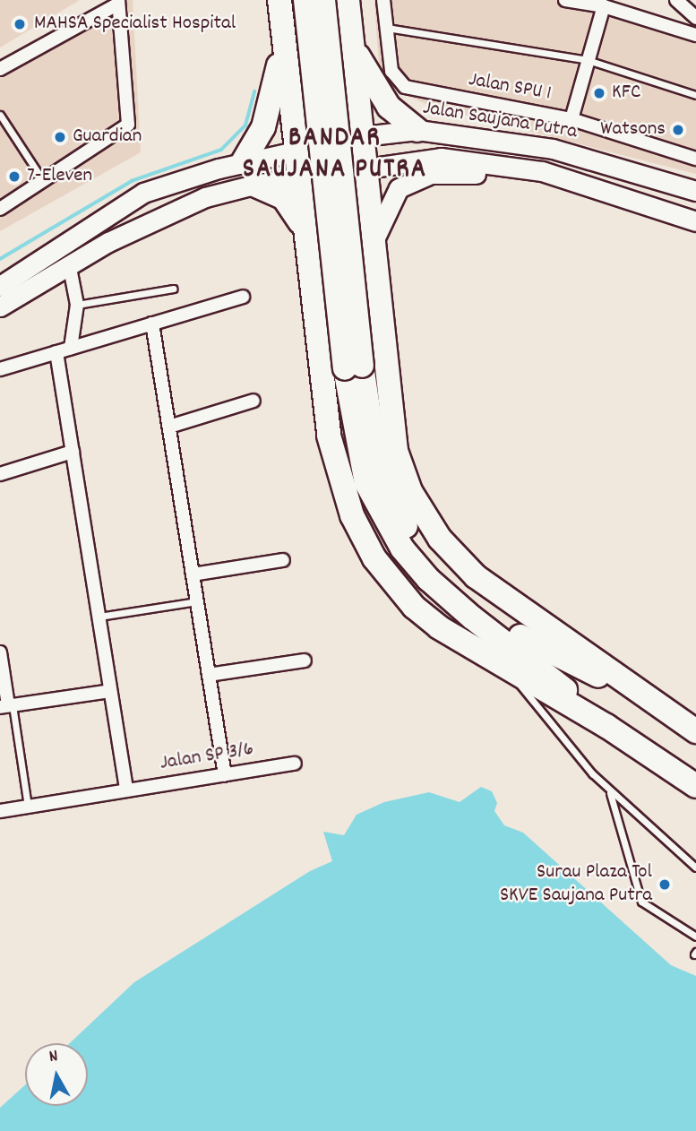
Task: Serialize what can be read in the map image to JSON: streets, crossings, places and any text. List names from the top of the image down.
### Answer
{
  "streets": {
    "main road": ["Jalan Saujana Putra"],
    "street": ["Jalan SPU 1", "Jalan SP 3/6"]
  },
  "districts": ["BANDAR SAUJANA PUTRA"],
  "places": [
    "MAHSA Specialist Hospital",
    "KFC",
    "Watsons",
    "Guardian",
    "7-Eleven",
    "Surau Plaza Tol SKVE Saujana Putra"
  ],
  "north": "top"
}
